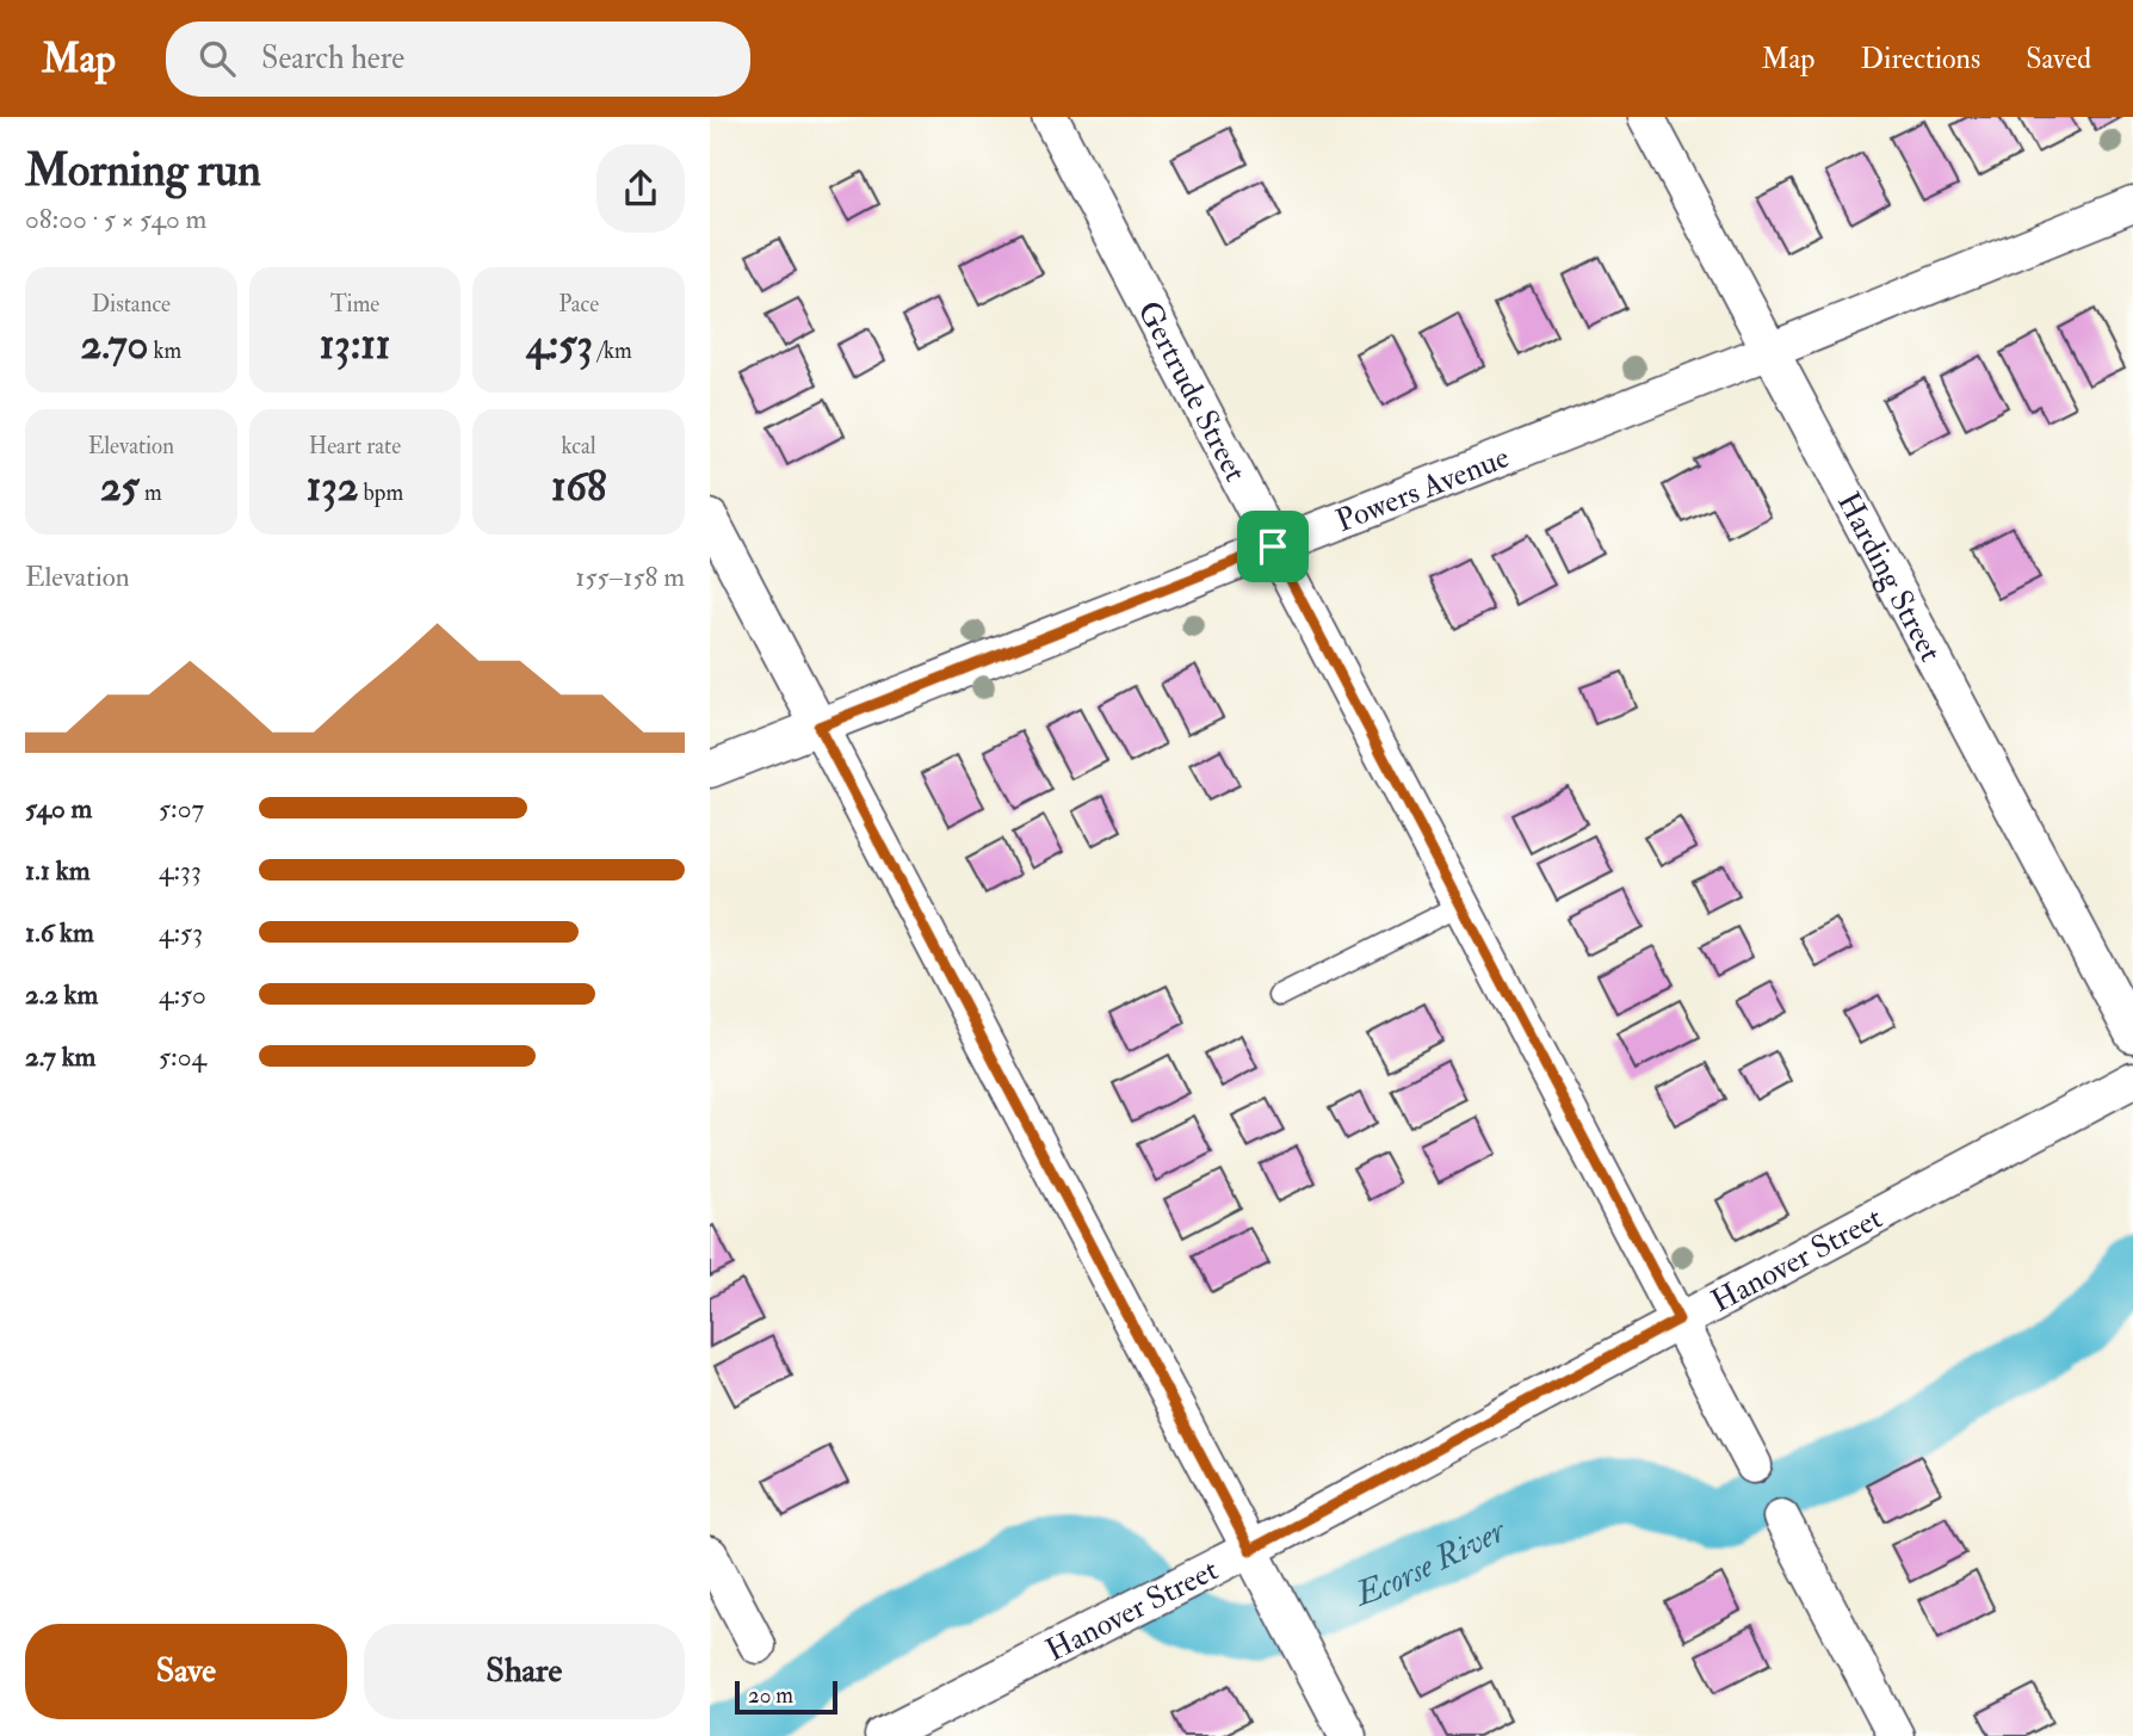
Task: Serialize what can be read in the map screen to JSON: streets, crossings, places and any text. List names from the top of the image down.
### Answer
{
  "streets": {
    "street": [
      "Gertrude Street",
      "Powers Avenue",
      "Harding Street",
      "Hanover Street"
    ]
  },
  "crossings": [
    ["Gertrude Street", "Powers Avenue"],
    ["Gertrude Street", "Hanover Street"],
    ["Powers Avenue", "Harding Street"]
  ],
  "water": ["Ecorse River"],
  "scale_bar": "20 m",
  "page": {
    "header": "Map",
    "search": "Search here",
    "nav": ["Map", "Directions", "Saved"],
    "heading": ["Morning run", "08:00 · 5 × 540 m"],
    "stats": [
      ["Distance", "2.70 km"],
      ["Time", "13:11"],
      ["Pace", "4:53 /km"],
      ["Elevation", "25 m"],
      ["Heart rate", "132 bpm"],
      ["kcal", "168"]
    ],
    "chart": ["Elevation", "155–158 m"],
    "list": [
      {
        "name": "540 m",
        "note": "5:07"
      },
      {
        "name": "1.1 km",
        "note": "4:33"
      },
      {
        "name": "1.6 km",
        "note": "4:53"
      },
      {
        "name": "2.2 km",
        "note": "4:50"
      },
      {
        "name": "2.7 km",
        "note": "5:04"
      }
    ],
    "buttons": ["Save", "Share"],
    "scale": "20 m"
  }
}
